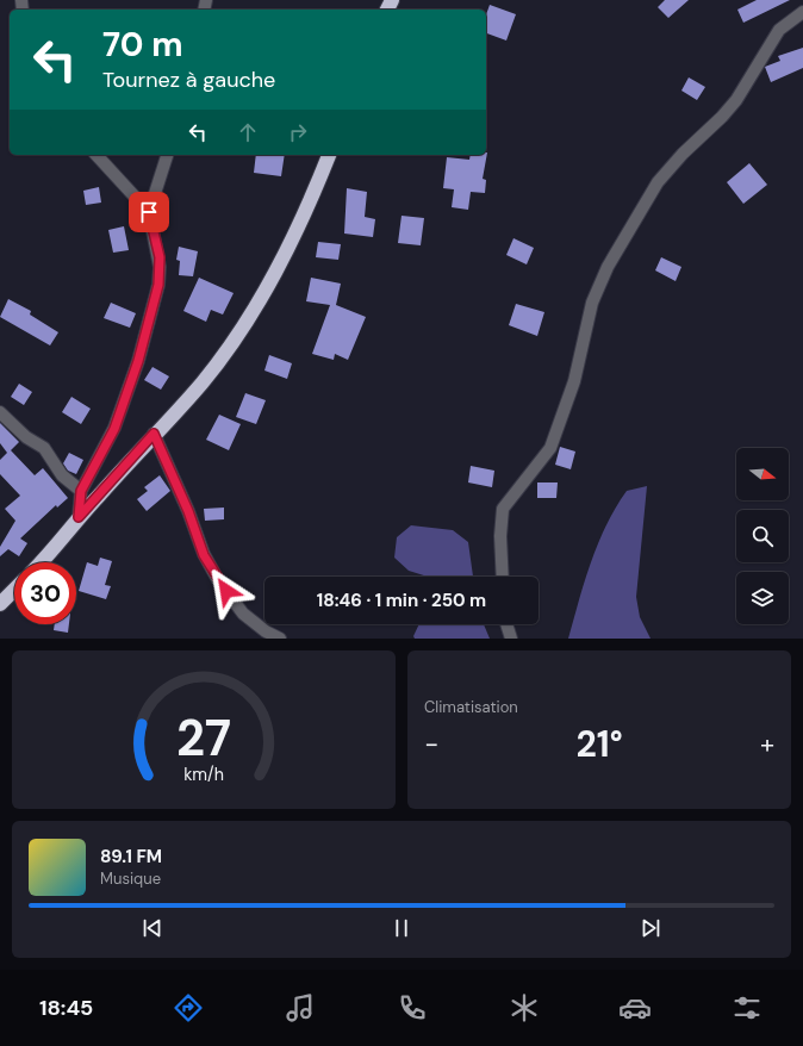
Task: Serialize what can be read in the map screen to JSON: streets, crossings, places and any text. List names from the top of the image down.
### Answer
{
  "north": "right",
  "page": {
    "turn": ["70 m", "Tournez à gauche"],
    "limit": "30",
    "trip": "18:46 · 1 min · 250 m",
    "tile": "Climatisation",
    "heat": ["−", "21°", "+"],
    "song": ["89.1 FM", "Musique"],
    "tabs": "18:45",
    "gauge": ["27", "km/h"]
  }
}
